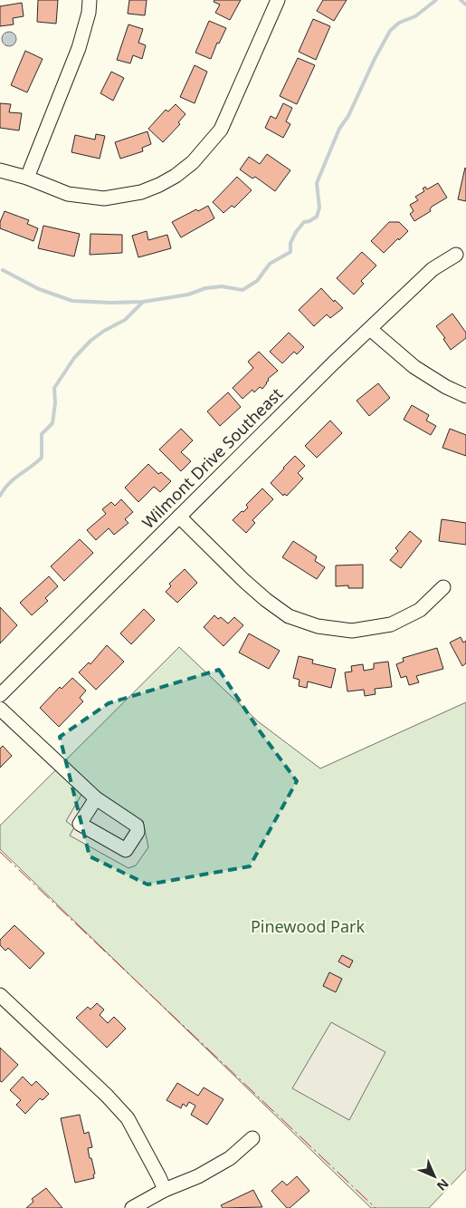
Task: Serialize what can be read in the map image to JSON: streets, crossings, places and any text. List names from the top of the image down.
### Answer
{
  "streets": {
    "street": ["Wilmont Drive Southeast"]
  },
  "parks": ["Pinewood Park"],
  "north": "bottom right"
}
